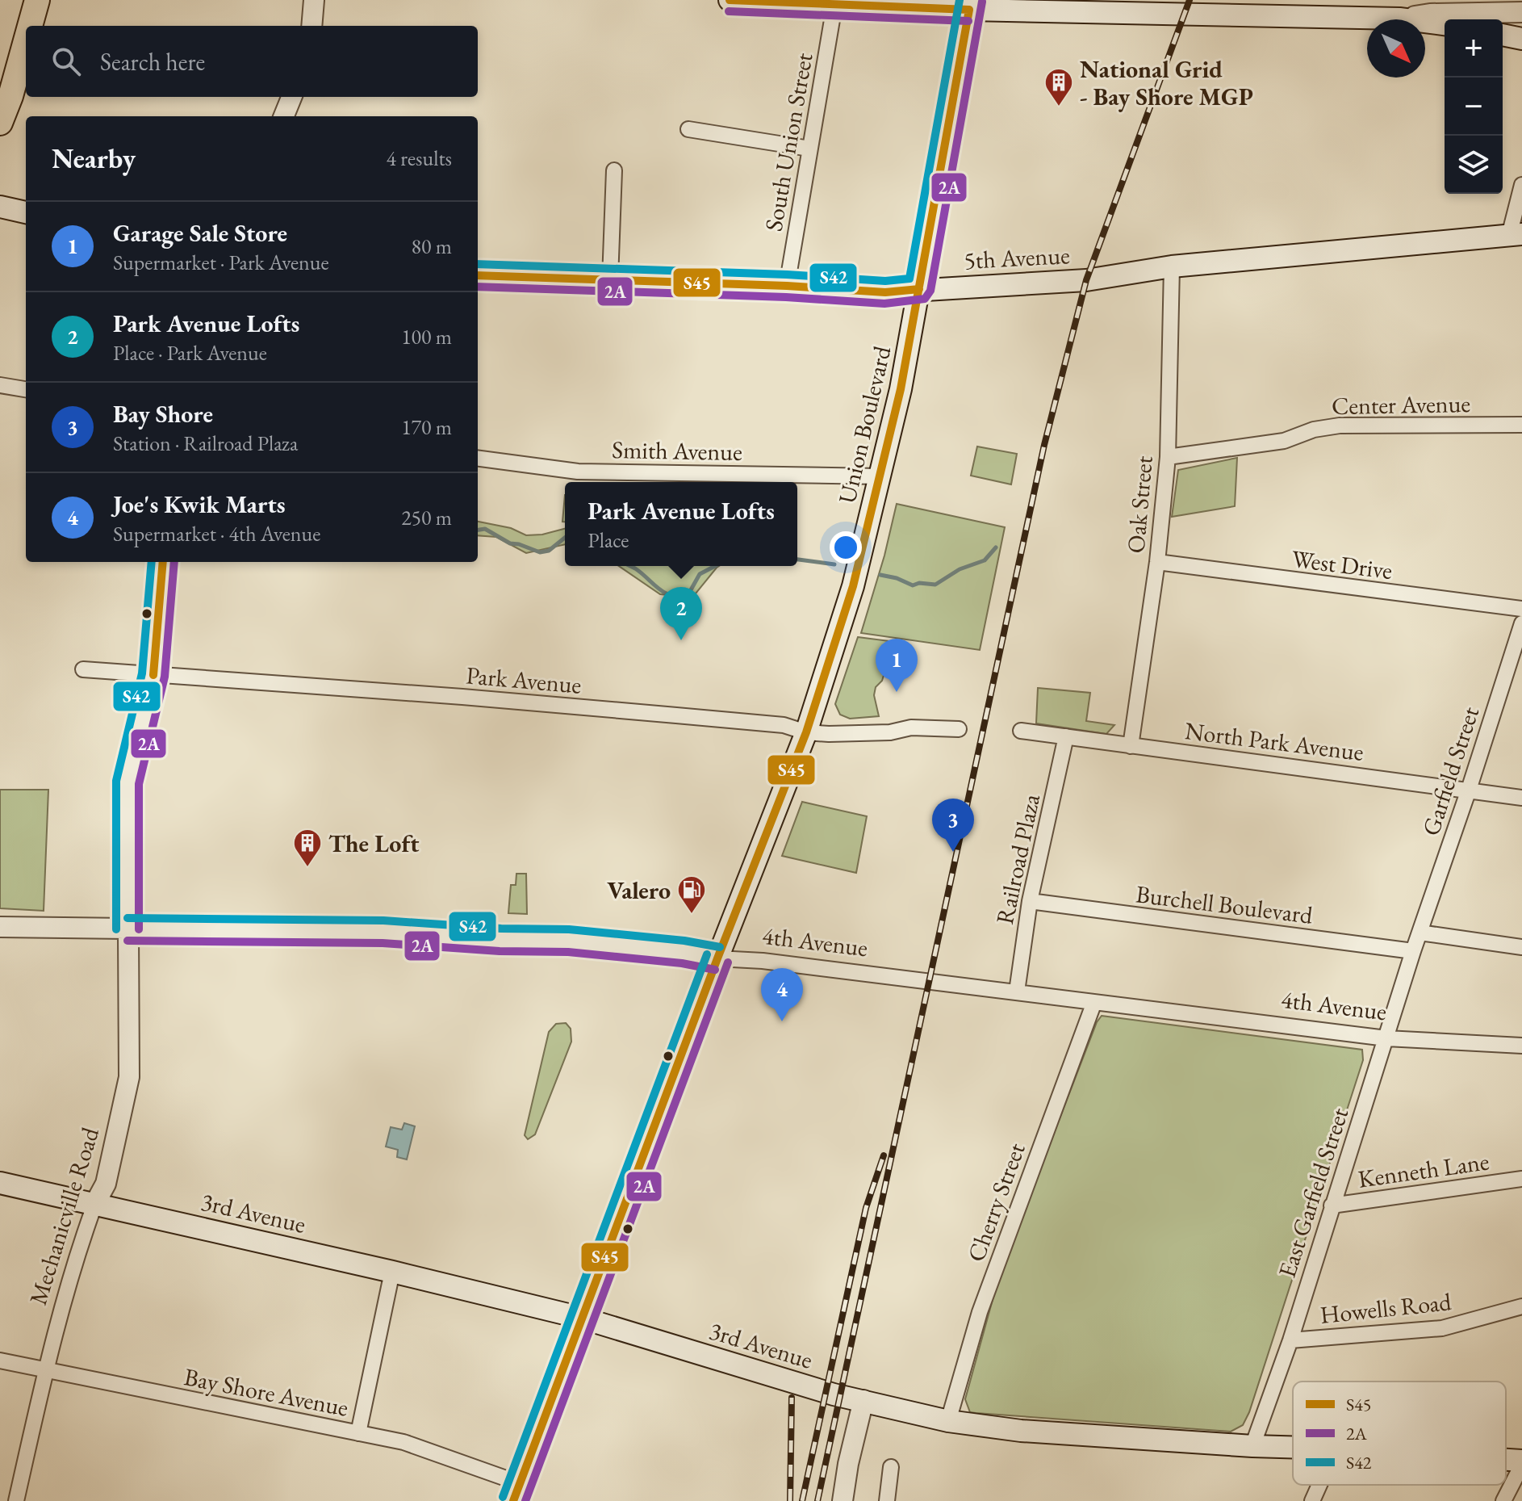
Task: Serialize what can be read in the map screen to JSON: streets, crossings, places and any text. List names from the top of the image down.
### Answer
{
  "streets": {
    "main road": ["5th Avenue", "Union Boulevard", "3rd Avenue"],
    "street": [
      "South Union Street",
      "Center Avenue",
      "Smith Avenue",
      "Oak Street",
      "West Drive",
      "Park Avenue",
      "North Park Avenue",
      "Garfield Street",
      "Railroad Plaza",
      "Burchell Boulevard",
      "4th Avenue",
      "Kenneth Lane",
      "East Garfield Street",
      "Cherry Street",
      "Mechanicville Road",
      "Howells Road",
      "Bay Shore Avenue"
    ]
  },
  "crossings": [
    ["South Union Street", "5th Avenue"],
    ["5th Avenue", "Union Boulevard"],
    ["5th Avenue", "Oak Street"],
    ["Center Avenue", "Oak Street"],
    ["Union Boulevard", "Smith Avenue"],
    ["Union Boulevard", "Park Avenue"],
    ["Union Boulevard", "4th Avenue"],
    ["Union Boulevard", "3rd Avenue"],
    ["Union Boulevard", "Bay Shore Avenue"],
    ["Oak Street", "West Drive"],
    ["Oak Street", "North Park Avenue"],
    ["Park Avenue", "Mechanicville Road"],
    ["North Park Avenue", "Garfield Street"],
    ["North Park Avenue", "Railroad Plaza"],
    ["Garfield Street", "Burchell Boulevard"],
    ["Garfield Street", "East Garfield Street"],
    ["Railroad Plaza", "Burchell Boulevard"],
    ["Railroad Plaza", "4th Avenue"],
    ["Burchell Boulevard", "East Garfield Street"],
    ["4th Avenue", "East Garfield Street"],
    ["4th Avenue", "Cherry Street"],
    ["4th Avenue", "Mechanicville Road"],
    ["Kenneth Lane", "East Garfield Street"],
    ["East Garfield Street", "3rd Avenue"],
    ["East Garfield Street", "Howells Road"],
    ["Cherry Street", "3rd Avenue"],
    ["3rd Avenue", "Mechanicville Road"],
    ["Mechanicville Road", "Bay Shore Avenue"]
  ],
  "places": {
    "building": ["National Grid - Bay Shore MGP", "The Loft"],
    "fuel station": ["Valero"]
  },
  "lines": ["transit line S45", "transit line S42", "transit line 2A"],
  "legend": ["S45", "2A", "S42"],
  "north": "bottom right",
  "page": {
    "map_buttons": ["+", "−"],
    "search": "Search here",
    "heading": ["Nearby", "4 results"],
    "list": [
      {
        "mark": "1",
        "name": "Garage Sale Store",
        "note": "Supermarket · Park Avenue",
        "value": "80 m"
      },
      {
        "mark": "2",
        "name": "Park Avenue Lofts",
        "note": "Place · Park Avenue",
        "value": "100 m"
      },
      {
        "mark": "3",
        "name": "Bay Shore",
        "note": "Station · Railroad Plaza",
        "value": "170 m"
      },
      {
        "mark": "4",
        "name": "Joe's Kwik Marts",
        "note": "Supermarket · 4th Avenue",
        "value": "250 m"
      }
    ],
    "popup": ["Park Avenue Lofts", "Place"],
    "pins": [
      "2",
      "1",
      "3",
      "4"
    ]
  }
}
